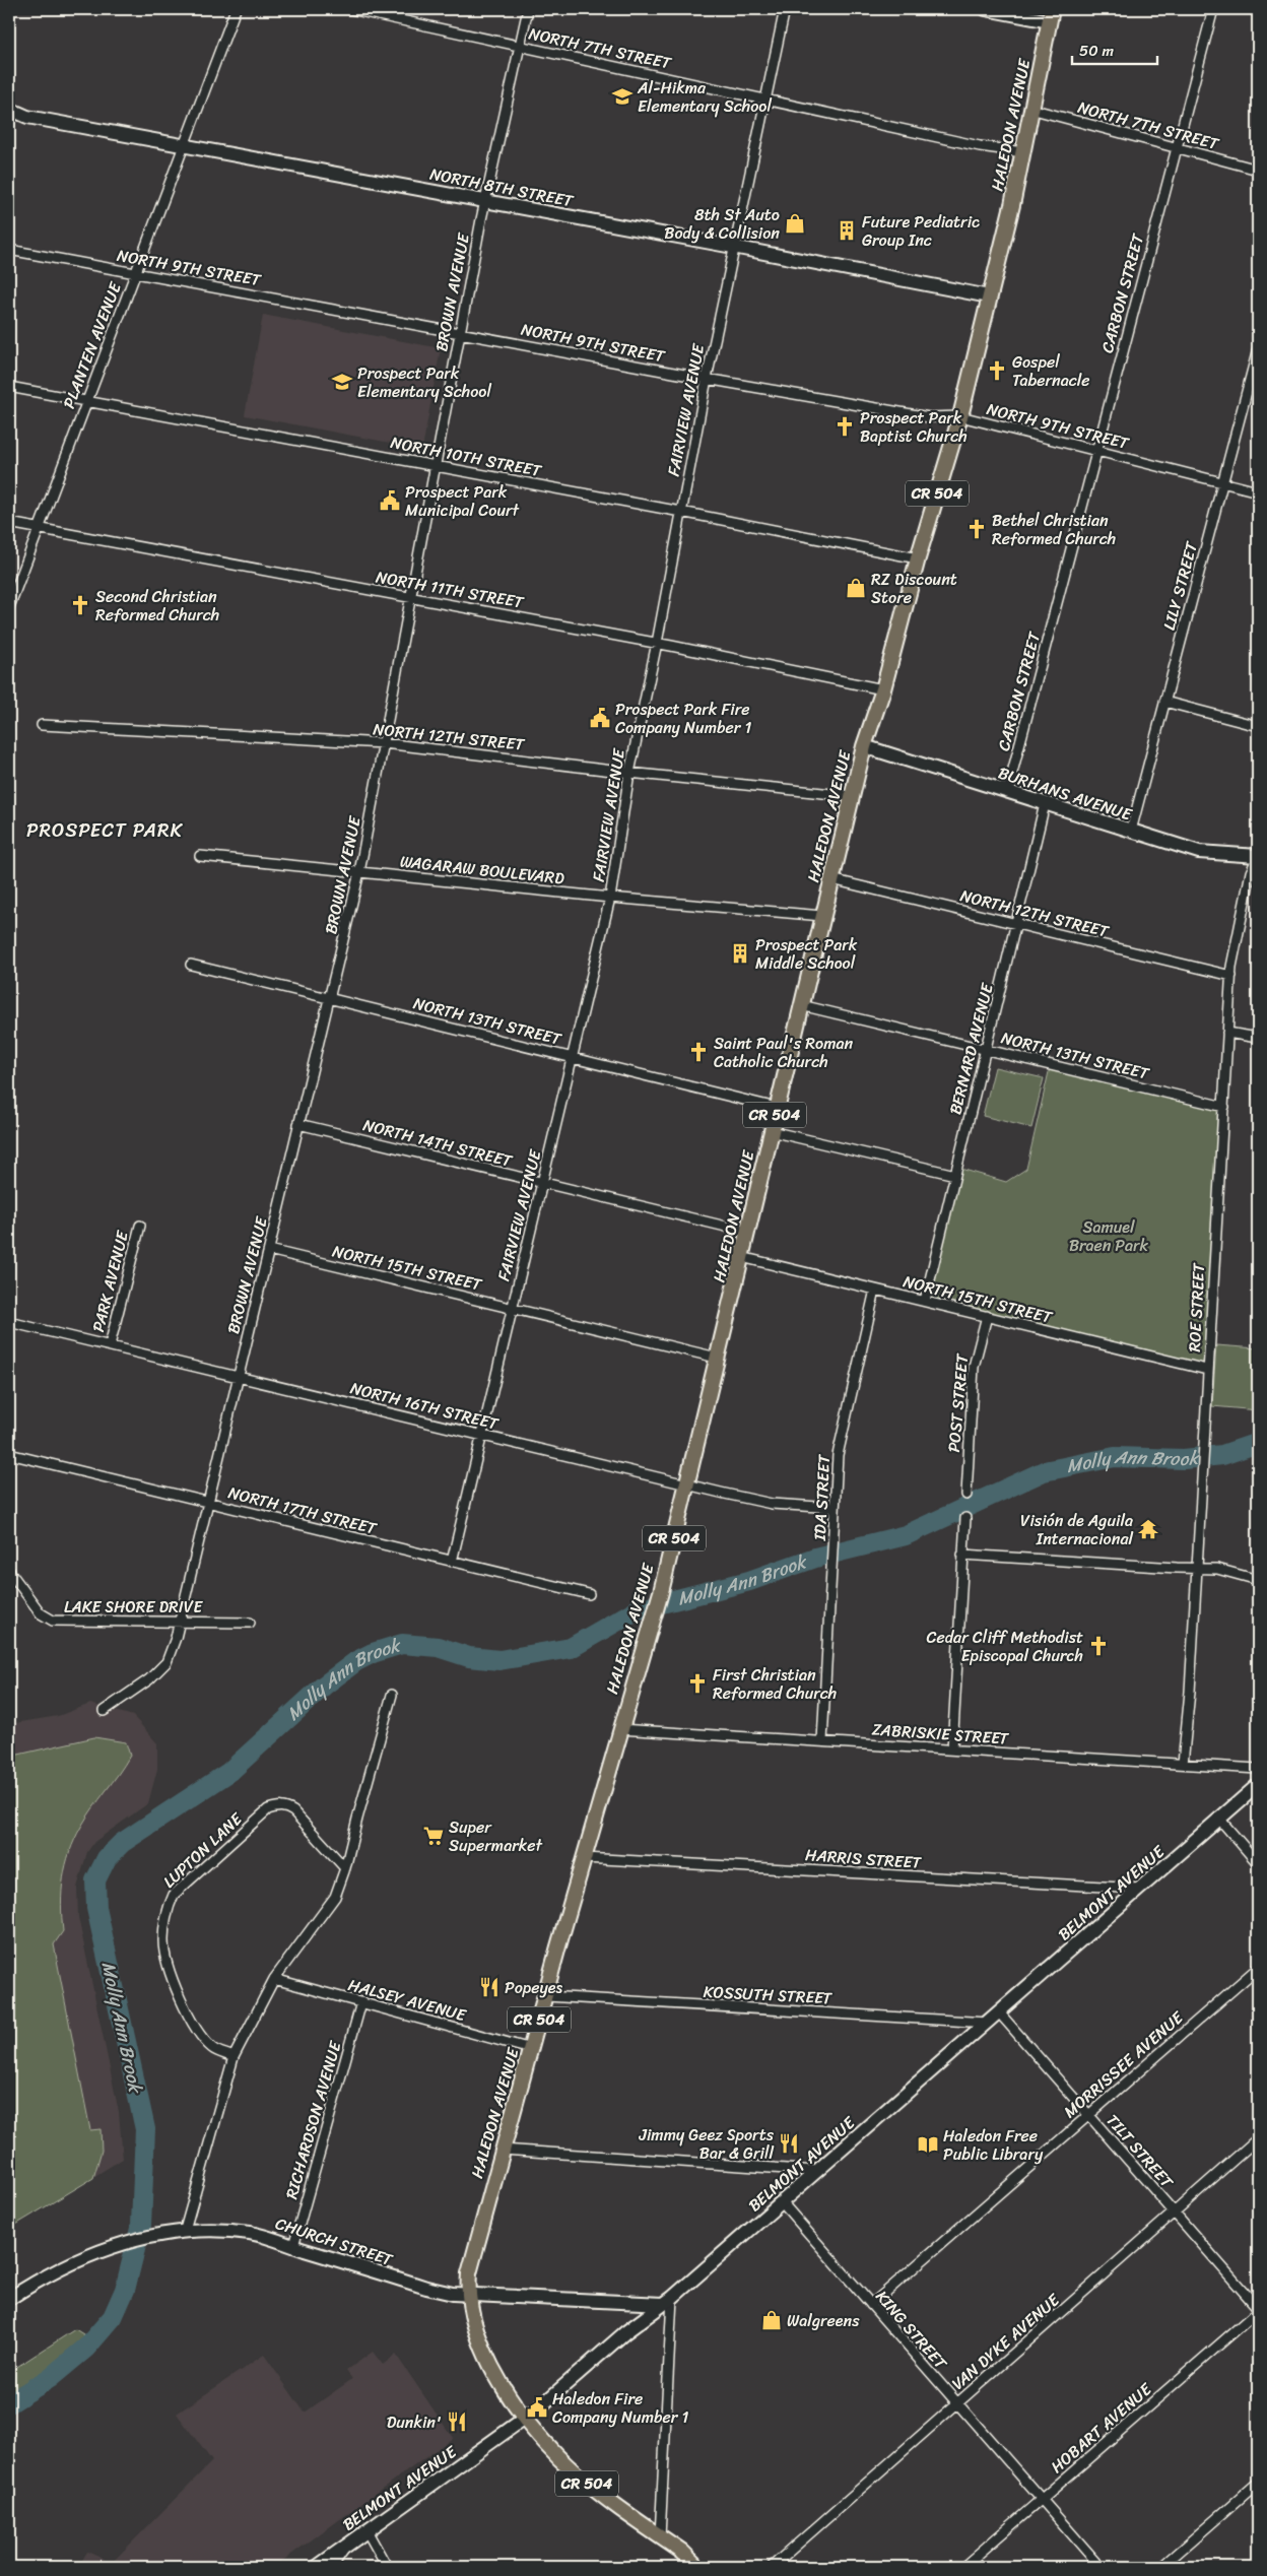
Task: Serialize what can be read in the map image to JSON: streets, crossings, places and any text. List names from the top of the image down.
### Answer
{
  "streets": {
    "main road": ["HALEDON AVENUE", "CR 504"],
    "street": [
      "NORTH 7TH STREET",
      "NORTH 8TH STREET",
      "NORTH 9TH STREET",
      "BROWN AVENUE",
      "CARBON STREET",
      "PLANTEN AVENUE",
      "FAIRVIEW AVENUE",
      "NORTH 10TH STREET",
      "LILY STREET",
      "NORTH 11TH STREET",
      "NORTH 12TH STREET",
      "BURHANS AVENUE",
      "WAGARAW BOULEVARD",
      "NORTH 13TH STREET",
      "BERNARD AVENUE",
      "NORTH 14TH STREET",
      "NORTH 15TH STREET",
      "PARK AVENUE",
      "ROE STREET",
      "POST STREET",
      "NORTH 16TH STREET",
      "IDA STREET",
      "NORTH 17TH STREET",
      "LAKE SHORE DRIVE",
      "ZABRISKIE STREET",
      "LUPTON LANE",
      "HARRIS STREET",
      "BELMONT AVENUE",
      "KOSSUTH STREET",
      "HALSEY AVENUE",
      "MORRISSEE AVENUE",
      "RICHARDSON AVENUE",
      "TILT STREET",
      "CHURCH STREET",
      "KING STREET",
      "VAN DYKE AVENUE",
      "HOBART AVENUE"
    ]
  },
  "crossings": [
    ["NORTH 7TH STREET", "HALEDON AVENUE"],
    ["NORTH 7TH STREET", "BROWN AVENUE"],
    ["NORTH 7TH STREET", "CARBON STREET"],
    ["NORTH 7TH STREET", "FAIRVIEW AVENUE"],
    ["HALEDON AVENUE", "NORTH 8TH STREET"],
    ["HALEDON AVENUE", "NORTH 9TH STREET"],
    ["HALEDON AVENUE", "NORTH 10TH STREET"],
    ["HALEDON AVENUE", "CR 504"],
    ["HALEDON AVENUE", "NORTH 11TH STREET"],
    ["HALEDON AVENUE", "NORTH 12TH STREET"],
    ["HALEDON AVENUE", "BURHANS AVENUE"],
    ["HALEDON AVENUE", "WAGARAW BOULEVARD"],
    ["HALEDON AVENUE", "NORTH 13TH STREET"],
    ["HALEDON AVENUE", "NORTH 14TH STREET"],
    ["HALEDON AVENUE", "NORTH 15TH STREET"],
    ["HALEDON AVENUE", "NORTH 16TH STREET"],
    ["HALEDON AVENUE", "ZABRISKIE STREET"],
    ["HALEDON AVENUE", "HARRIS STREET"],
    ["HALEDON AVENUE", "BELMONT AVENUE"],
    ["HALEDON AVENUE", "KOSSUTH STREET"],
    ["HALEDON AVENUE", "HALSEY AVENUE"],
    ["HALEDON AVENUE", "CHURCH STREET"],
    ["NORTH 8TH STREET", "BROWN AVENUE"],
    ["NORTH 8TH STREET", "PLANTEN AVENUE"],
    ["NORTH 8TH STREET", "FAIRVIEW AVENUE"],
    ["NORTH 9TH STREET", "BROWN AVENUE"],
    ["NORTH 9TH STREET", "CARBON STREET"],
    ["NORTH 9TH STREET", "PLANTEN AVENUE"],
    ["NORTH 9TH STREET", "FAIRVIEW AVENUE"],
    ["NORTH 9TH STREET", "LILY STREET"],
    ["BROWN AVENUE", "NORTH 10TH STREET"],
    ["BROWN AVENUE", "NORTH 11TH STREET"],
    ["BROWN AVENUE", "NORTH 12TH STREET"],
    ["BROWN AVENUE", "WAGARAW BOULEVARD"],
    ["BROWN AVENUE", "NORTH 13TH STREET"],
    ["BROWN AVENUE", "NORTH 14TH STREET"],
    ["BROWN AVENUE", "NORTH 15TH STREET"],
    ["BROWN AVENUE", "NORTH 16TH STREET"],
    ["BROWN AVENUE", "NORTH 17TH STREET"],
    ["BROWN AVENUE", "LAKE SHORE DRIVE"],
    ["CARBON STREET", "BURHANS AVENUE"],
    ["PLANTEN AVENUE", "NORTH 10TH STREET"],
    ["PLANTEN AVENUE", "NORTH 11TH STREET"],
    ["FAIRVIEW AVENUE", "NORTH 10TH STREET"],
    ["FAIRVIEW AVENUE", "NORTH 11TH STREET"],
    ["FAIRVIEW AVENUE", "NORTH 12TH STREET"],
    ["FAIRVIEW AVENUE", "WAGARAW BOULEVARD"],
    ["FAIRVIEW AVENUE", "NORTH 13TH STREET"],
    ["FAIRVIEW AVENUE", "NORTH 14TH STREET"],
    ["FAIRVIEW AVENUE", "NORTH 15TH STREET"],
    ["FAIRVIEW AVENUE", "NORTH 16TH STREET"],
    ["FAIRVIEW AVENUE", "NORTH 17TH STREET"],
    ["CR 504", "BELMONT AVENUE"],
    ["LILY STREET", "BURHANS AVENUE"],
    ["NORTH 12TH STREET", "BERNARD AVENUE"],
    ["NORTH 12TH STREET", "ROE STREET"],
    ["BURHANS AVENUE", "BERNARD AVENUE"],
    ["BURHANS AVENUE", "ROE STREET"],
    ["NORTH 13TH STREET", "BERNARD AVENUE"],
    ["NORTH 13TH STREET", "ROE STREET"],
    ["BERNARD AVENUE", "NORTH 15TH STREET"],
    ["NORTH 15TH STREET", "ROE STREET"],
    ["NORTH 15TH STREET", "POST STREET"],
    ["NORTH 15TH STREET", "IDA STREET"],
    ["PARK AVENUE", "NORTH 16TH STREET"],
    ["ROE STREET", "ZABRISKIE STREET"],
    ["NORTH 16TH STREET", "IDA STREET"],
    ["IDA STREET", "ZABRISKIE STREET"],
    ["HARRIS STREET", "BELMONT AVENUE"],
    ["BELMONT AVENUE", "KOSSUTH STREET"],
    ["BELMONT AVENUE", "TILT STREET"],
    ["BELMONT AVENUE", "CHURCH STREET"],
    ["BELMONT AVENUE", "KING STREET"],
    ["HALSEY AVENUE", "RICHARDSON AVENUE"],
    ["MORRISSEE AVENUE", "TILT STREET"],
    ["MORRISSEE AVENUE", "KING STREET"],
    ["RICHARDSON AVENUE", "CHURCH STREET"],
    ["TILT STREET", "VAN DYKE AVENUE"],
    ["TILT STREET", "HOBART AVENUE"],
    ["KING STREET", "VAN DYKE AVENUE"],
    ["KING STREET", "HOBART AVENUE"]
  ],
  "districts": ["PROSPECT PARK"],
  "water": ["Molly Ann Brook"],
  "parks": ["Samuel Braen Park"],
  "places": {
    "school or university": ["Al-Hikma Elementary School", "Prospect Park Elementary School"],
    "shop": ["8th St Auto Body & Collision", "RZ Discount Store", "Walgreens"],
    "building": ["Future Pediatric Group Inc", "Prospect Park Middle School"],
    "church": [
      "Gospel Tabernacle",
      "Prospect Park Baptist Church",
      "Bethel Christian Reformed Church",
      "Second Christian Reformed Church",
      "Saint Paul's Roman Catholic Church",
      "Cedar Cliff Methodist Episcopal Church",
      "First Christian Reformed Church"
    ],
    "public building": ["Prospect Park Municipal Court", "Prospect Park Fire Company Number 1", "Haledon Fire Company Number 1"],
    "temple": ["Visión de Aguila Internacional"],
    "supermarket": ["Super Supermarket"],
    "restaurant": ["Popeyes", "Jimmy Geez Sports Bar & Grill", "Dunkin'"],
    "library": ["Haledon Free Public Library"]
  },
  "scale_bar": "50 m"
}
